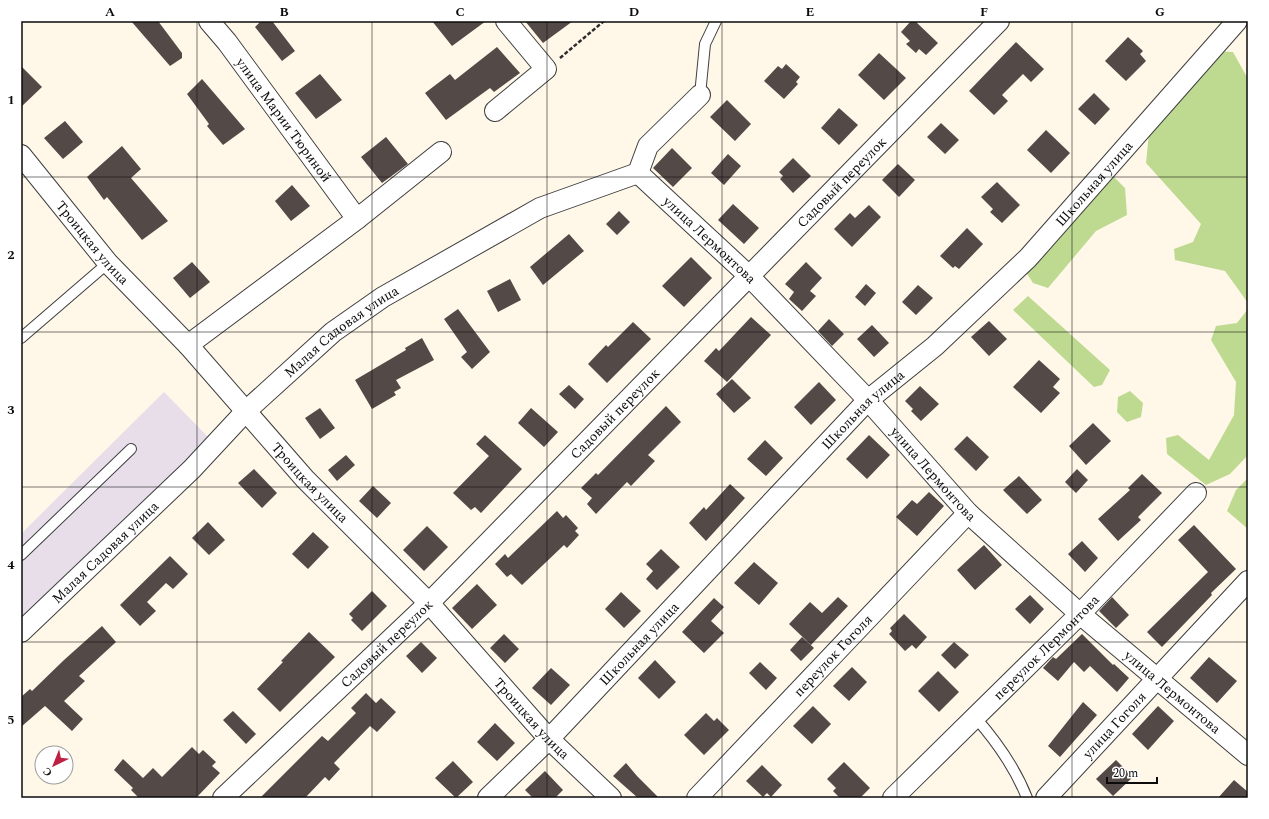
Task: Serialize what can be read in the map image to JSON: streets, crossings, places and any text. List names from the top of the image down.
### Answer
{
  "streets": {
    "street": [
      "улица Марии Тюриной",
      "Садовый переулок",
      "Школьная улица",
      "улица Лермонтова",
      "Троицкая улица",
      "Малая Садовая улица",
      "переулок Лермонтова",
      "переулок Гоголя",
      "улица Гоголя"
    ]
  },
  "crossings": [
    ["Садовый переулок", "улица Лермонтова"],
    ["Садовый переулок", "Троицкая улица"],
    ["Школьная улица", "улица Лермонтова"],
    ["Школьная улица", "Троицкая улица"],
    ["улица Лермонтова", "Малая Садовая улица"],
    ["улица Лермонтова", "переулок Лермонтова"],
    ["улица Лермонтова", "переулок Гоголя"],
    ["улица Лермонтова", "улица Гоголя"],
    ["Троицкая улица", "Малая Садовая улица"]
  ],
  "scale_bar": "20 m",
  "north": "bottom left",
  "grid": {
    "columns": [
      "A",
      "B",
      "C",
      "D",
      "E",
      "F",
      "G"
    ],
    "rows": [
      "1",
      "2",
      "3",
      "4",
      "5"
    ]
  }
}
